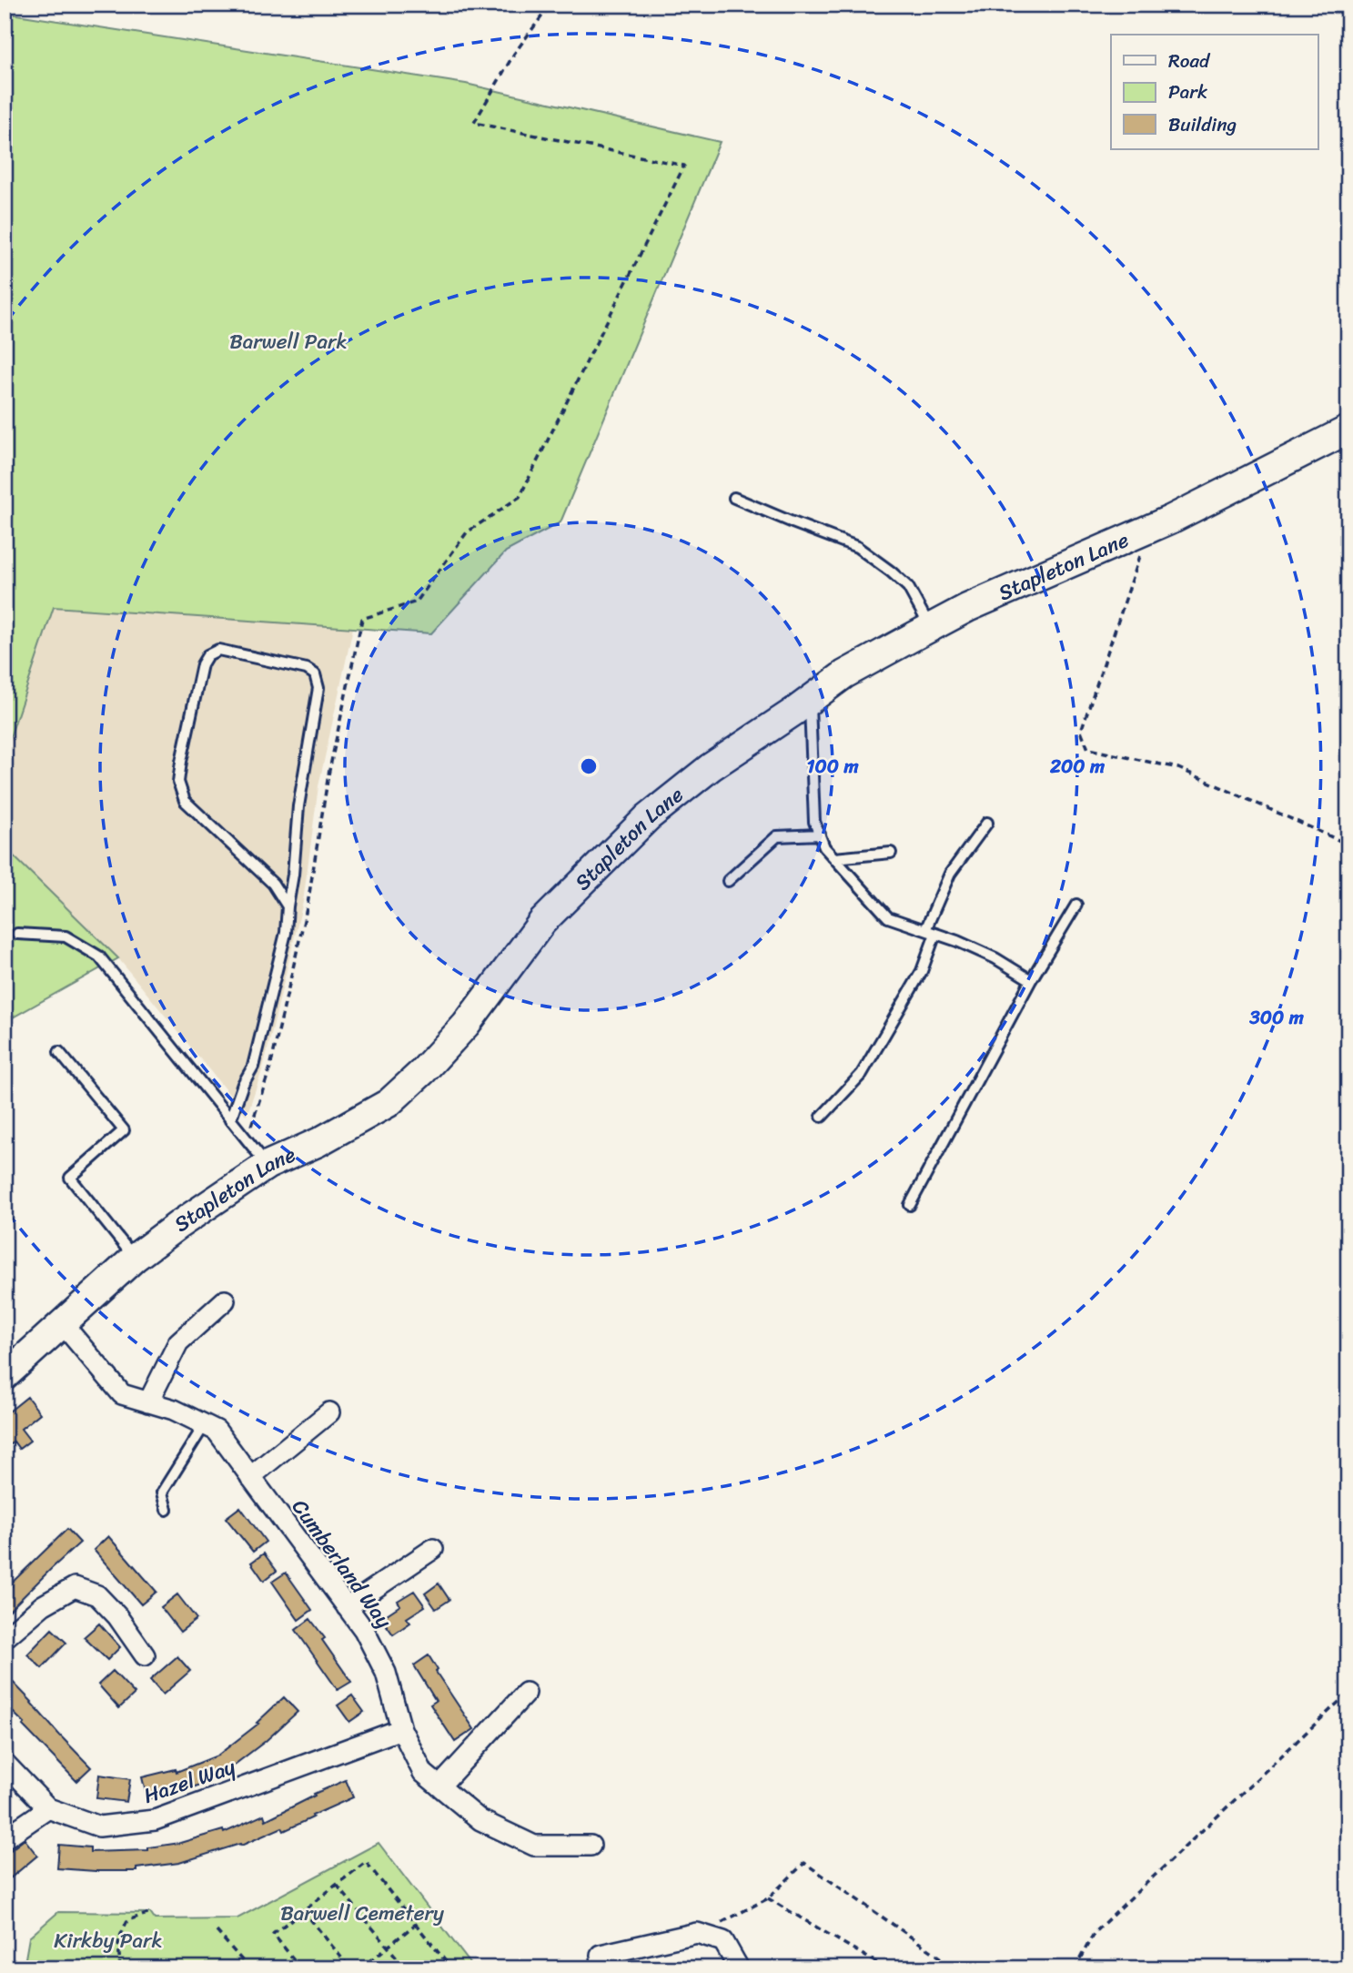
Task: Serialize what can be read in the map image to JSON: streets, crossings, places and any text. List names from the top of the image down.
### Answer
{
  "streets": {
    "street": ["Stapleton Lane", "Cumberland Way", "Hazel Way"]
  },
  "crossings": [
    ["Stapleton Lane", "Cumberland Way"],
    ["Cumberland Way", "Hazel Way"]
  ],
  "parks": ["Barwell Park", "Barwell Cemetery", "Kirkby Park"],
  "legend": ["Road", "Park", "Building"],
  "rings": ["100 m", "200 m", "300 m"]
}
